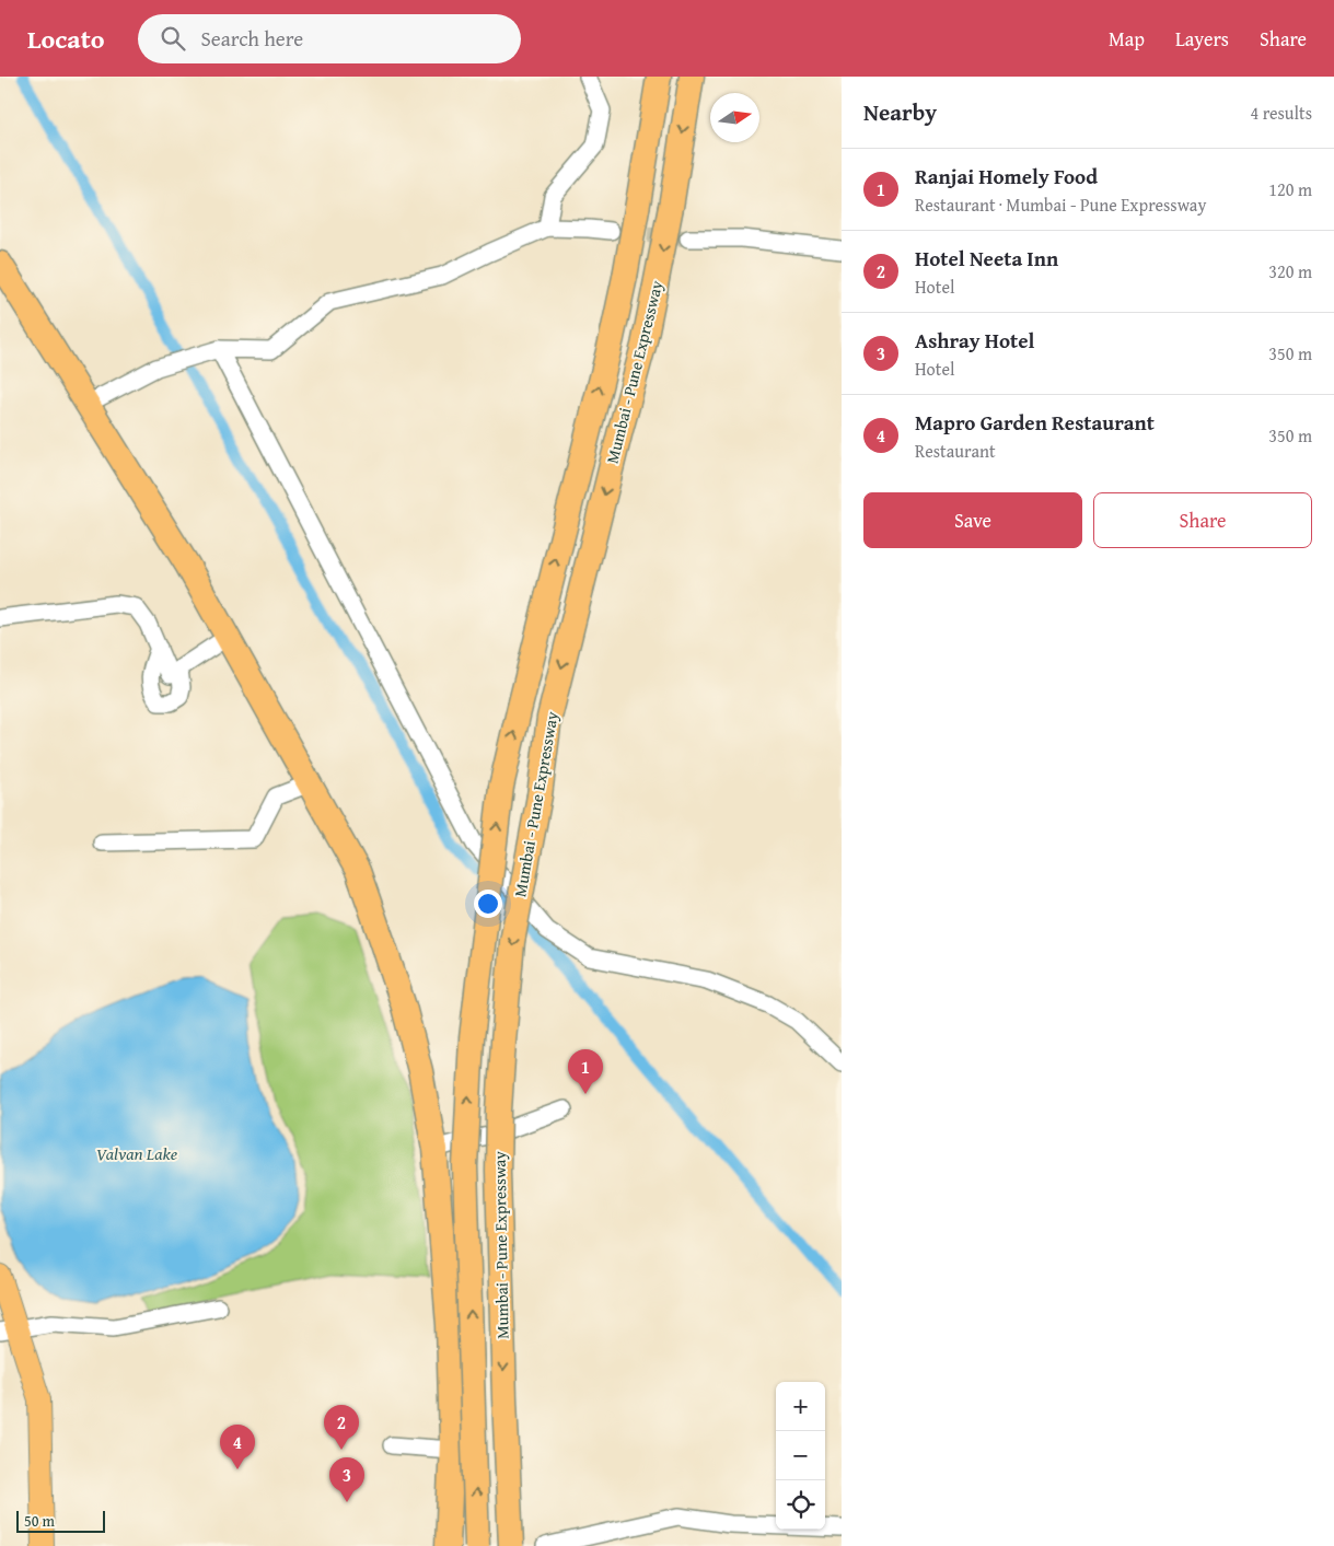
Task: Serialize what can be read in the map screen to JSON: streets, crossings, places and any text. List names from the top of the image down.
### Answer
{
  "streets": {
    "highway": ["Mumbai - Pune Expressway"]
  },
  "water": ["Valvan Lake"],
  "scale_bar": "50 m",
  "north": "right",
  "page": {
    "header": "Locato",
    "search": "Search here",
    "nav": ["Map", "Layers", "Share"],
    "heading": ["Nearby", "4 results"],
    "list": [
      {
        "mark": "1",
        "name": "Ranjai Homely Food",
        "note": "Restaurant · Mumbai - Pune Expressway",
        "value": "120 m"
      },
      {
        "mark": "2",
        "name": "Hotel Neeta Inn",
        "note": "Hotel",
        "value": "320 m"
      },
      {
        "mark": "3",
        "name": "Ashray Hotel",
        "note": "Hotel",
        "value": "350 m"
      },
      {
        "mark": "4",
        "name": "Mapro Garden Restaurant",
        "note": "Restaurant",
        "value": "350 m"
      }
    ],
    "buttons": ["Save", "Share"],
    "pins": [
      "1",
      "2",
      "4",
      "3"
    ],
    "map_buttons": ["+", "−"],
    "scale": "50 m"
  }
}
